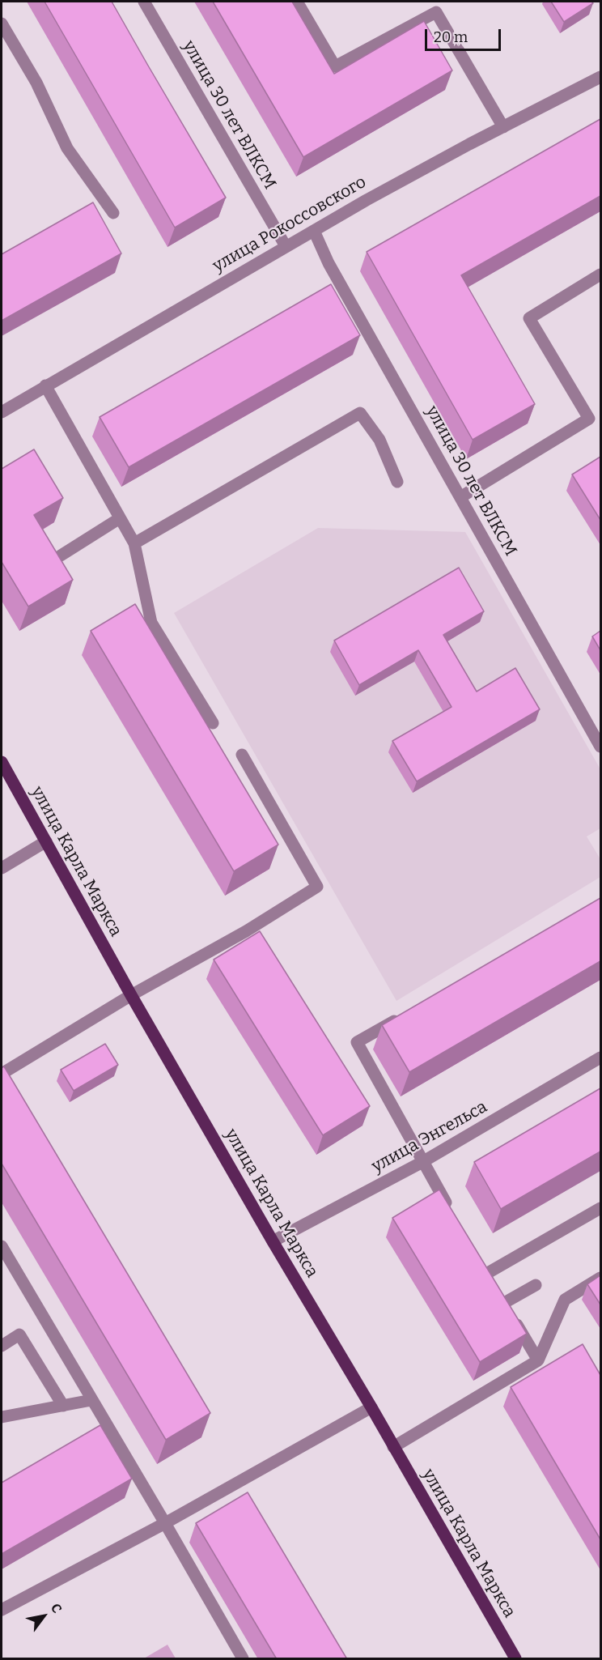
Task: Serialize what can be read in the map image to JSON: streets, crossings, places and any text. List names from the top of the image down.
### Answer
{
  "streets": {
    "main road": ["улица Карла Маркса"],
    "street": ["улица 30 лет ВЛКСМ", "улица Рокоссовского", "улица Энгельса"]
  },
  "crossings": [
    ["улица 30 лет ВЛКСМ", "улица Рокоссовского"],
    ["улица Карла Маркса", "улица Энгельса"]
  ],
  "scale_bar": "20 m",
  "north": "top right"
}
